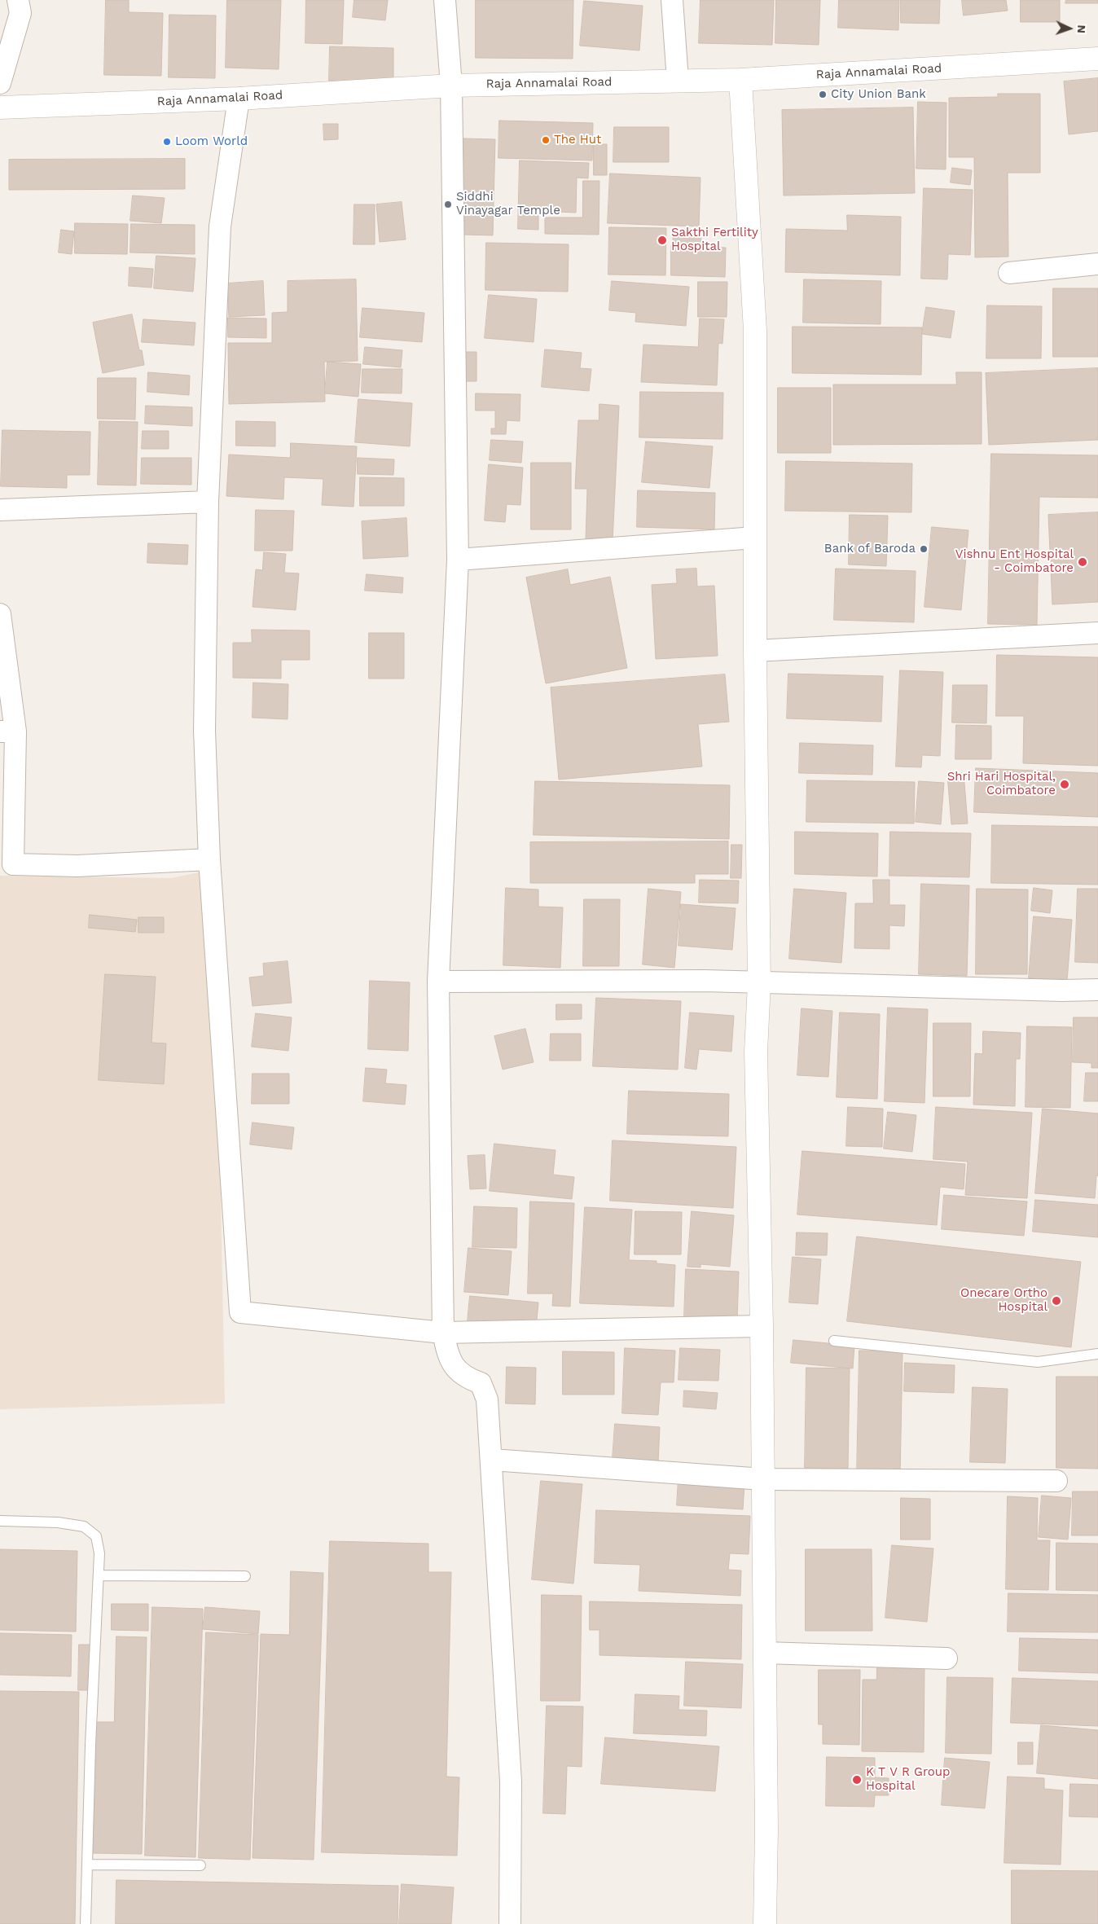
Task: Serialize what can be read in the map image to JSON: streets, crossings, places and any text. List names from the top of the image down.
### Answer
{
  "streets": {
    "street": ["Raja Annamalai Road"]
  },
  "places": [
    "City Union Bank",
    "The Hut",
    "Loom World",
    "Siddhi Vinayagar Temple",
    "Sakthi Fertility Hospital",
    "Bank of Baroda",
    "Vishnu Ent Hospital - Coimbatore",
    "Shri Hari Hospital, Coimbatore",
    "Onecare Ortho Hospital",
    "K T V R Group Hospital"
  ],
  "north": "right"
}
